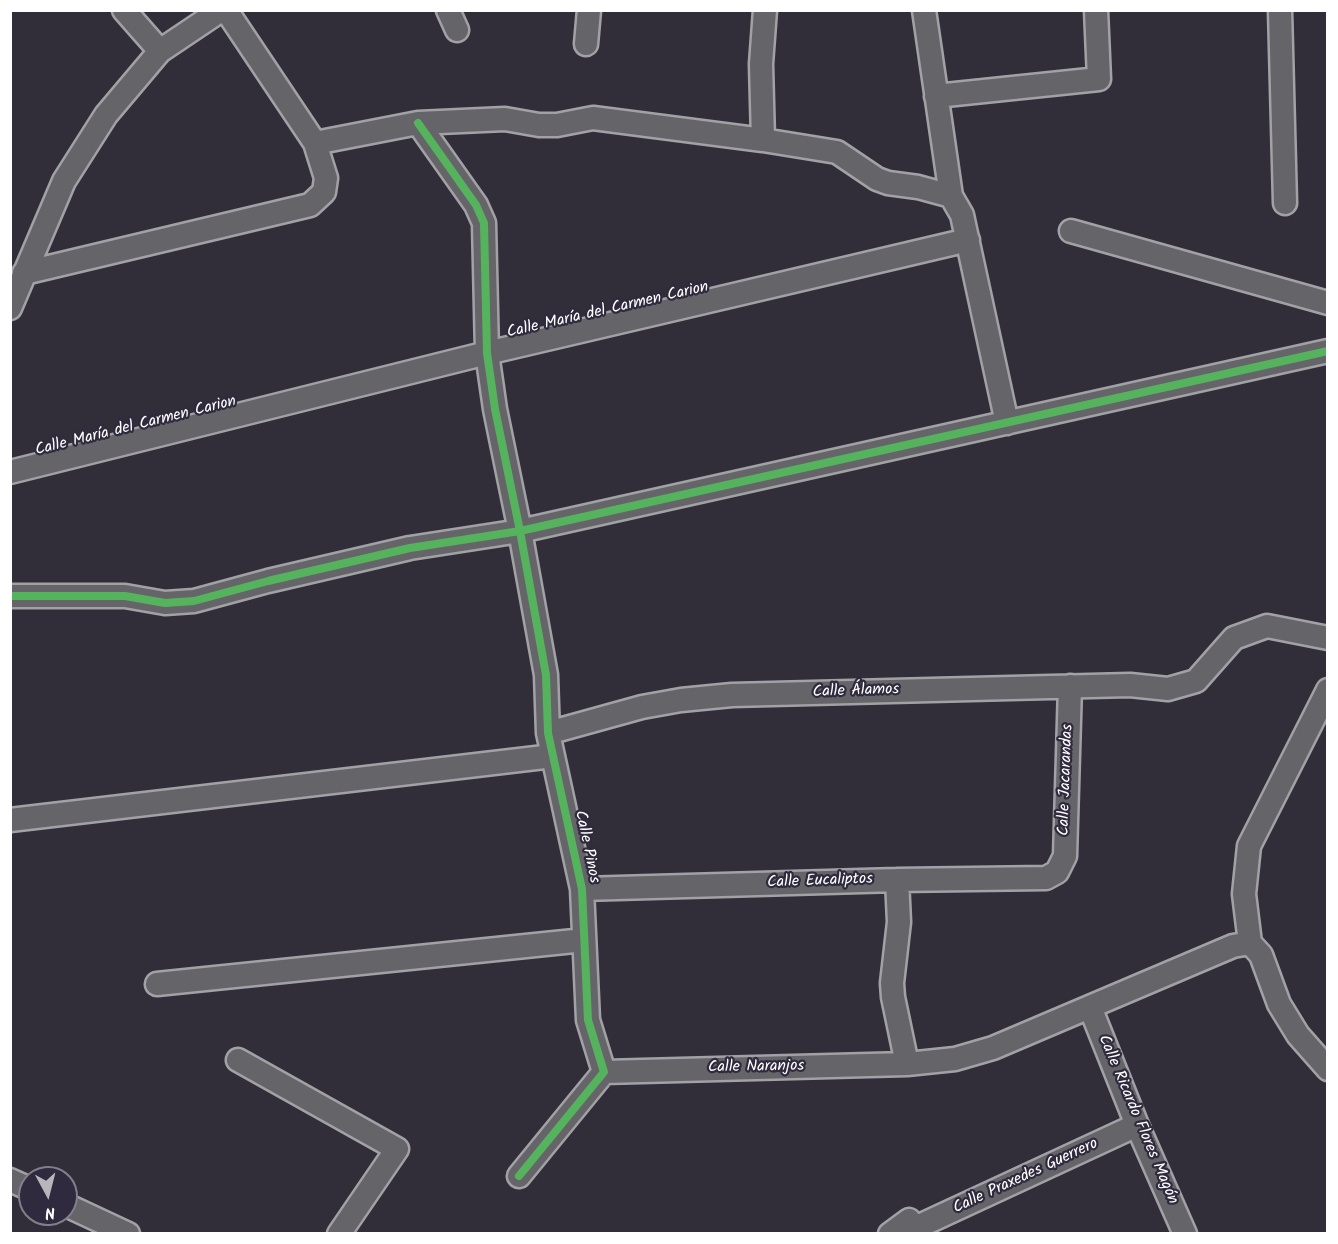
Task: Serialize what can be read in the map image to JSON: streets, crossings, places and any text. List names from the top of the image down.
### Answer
{
  "streets": {
    "street": [
      "Calle María del Carmen Carion",
      "Calle Álamos",
      "Calle Jacarandas",
      "Calle Pinos",
      "Calle Eucaliptos",
      "Calle Naranjos",
      "Calle Ricardo Flores Magón",
      "Calle Praxedes Guerrero"
    ]
  },
  "crossings": [
    ["Calle María del Carmen Carion", "Calle Pinos"],
    ["Calle Álamos", "Calle Jacarandas"],
    ["Calle Álamos", "Calle Pinos"],
    ["Calle Jacarandas", "Calle Eucaliptos"],
    ["Calle Pinos", "Calle Eucaliptos"],
    ["Calle Pinos", "Calle Naranjos"],
    ["Calle Naranjos", "Calle Ricardo Flores Magón"],
    ["Calle Ricardo Flores Magón", "Calle Praxedes Guerrero"]
  ],
  "north": "bottom"
}
